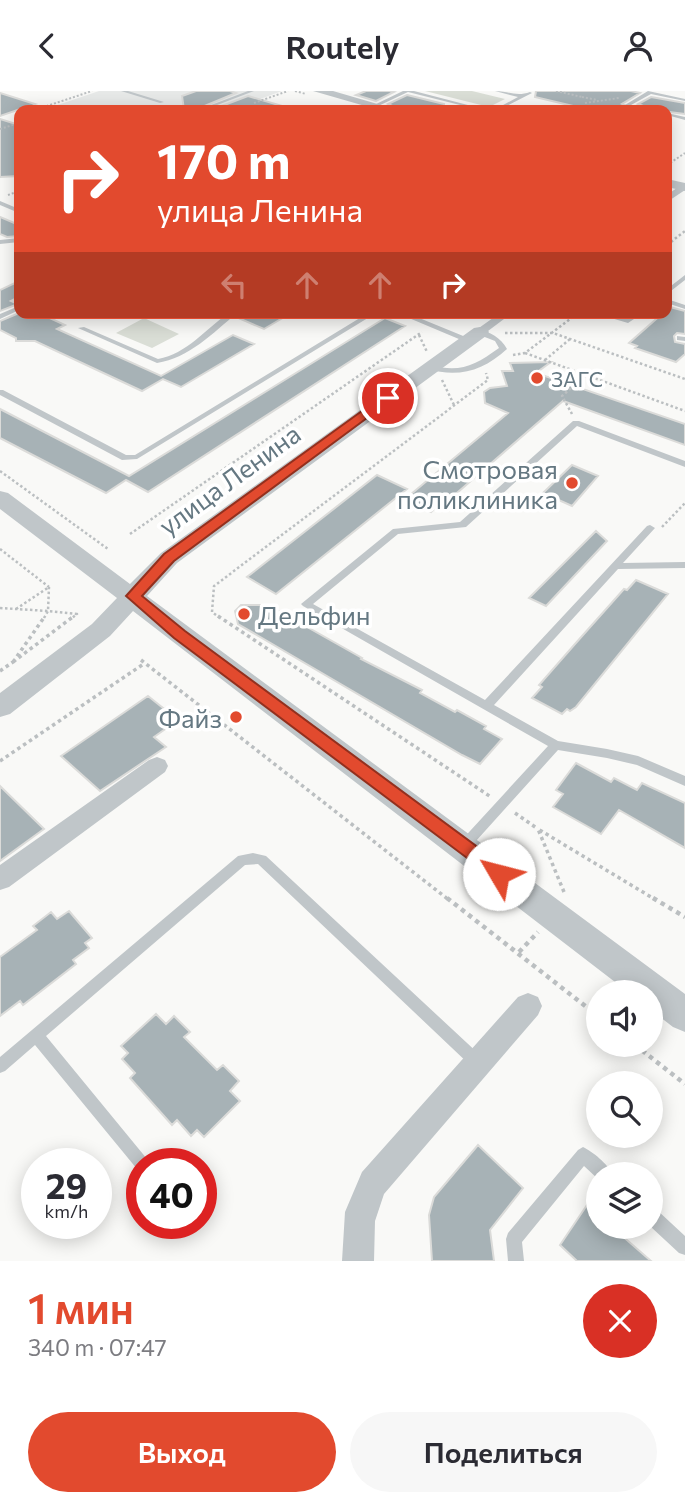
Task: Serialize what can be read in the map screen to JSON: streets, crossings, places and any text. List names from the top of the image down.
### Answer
{
  "streets": {
    "street": ["улица Ленина"]
  },
  "places": [
    "ЗАГС",
    "Смотровая поликлиника",
    "Дельфин",
    "Файз"
  ],
  "page": {
    "header": "Routely",
    "turn": ["170 m", "улица Ленина"],
    "speed": "29 km/h",
    "limit": "40",
    "heading": ["1 мин", "340 m · 07:47"],
    "buttons": ["Выход", "Поделиться"]
  }
}
